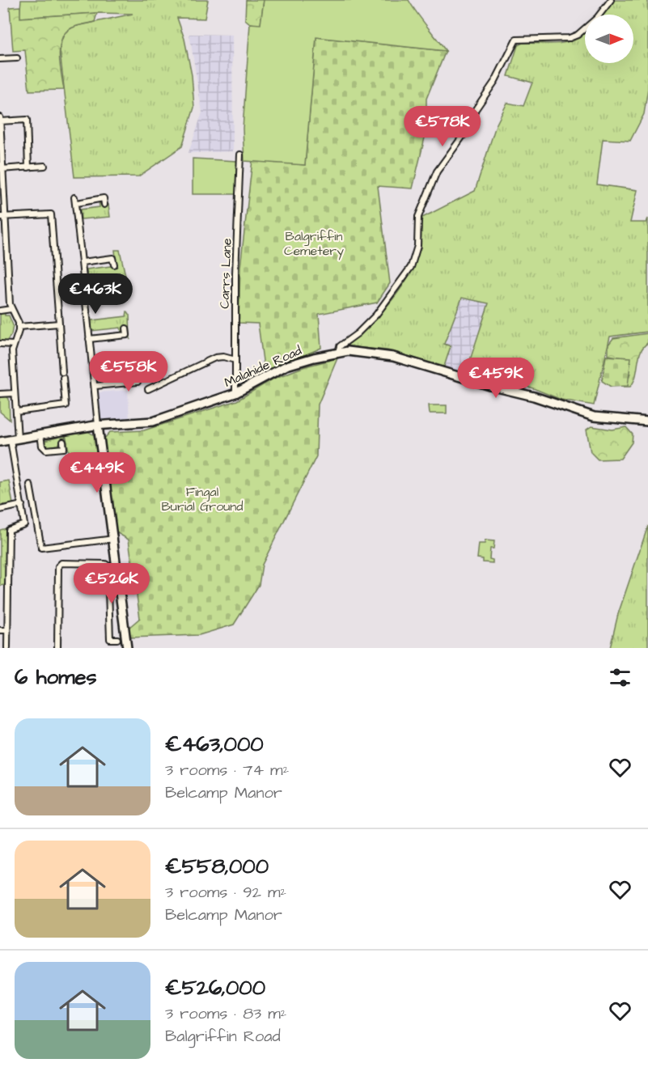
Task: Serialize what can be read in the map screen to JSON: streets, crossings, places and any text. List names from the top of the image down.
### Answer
{
  "streets": {
    "main road": ["Malahide Road"],
    "street": ["Carrs Lane"]
  },
  "crossings": [
    ["Carrs Lane", "Malahide Road"]
  ],
  "parks": ["Balgriffin Cemetery", "Fingal Burial Ground"],
  "north": "right",
  "page": {
    "price": [
      "€578K",
      "€463K",
      "€558K",
      "€459K",
      "€449K",
      "€526K"
    ],
    "heading": "6 homes",
    "list": [
      {
        "name": "€463,000",
        "note": "3 rooms · 74 m² · Belcamp Manor"
      },
      {
        "name": "€558,000",
        "note": "3 rooms · 92 m² · Belcamp Manor"
      },
      {
        "name": "€526,000",
        "note": "3 rooms · 83 m² · Balgriffin Road"
      }
    ]
  }
}
